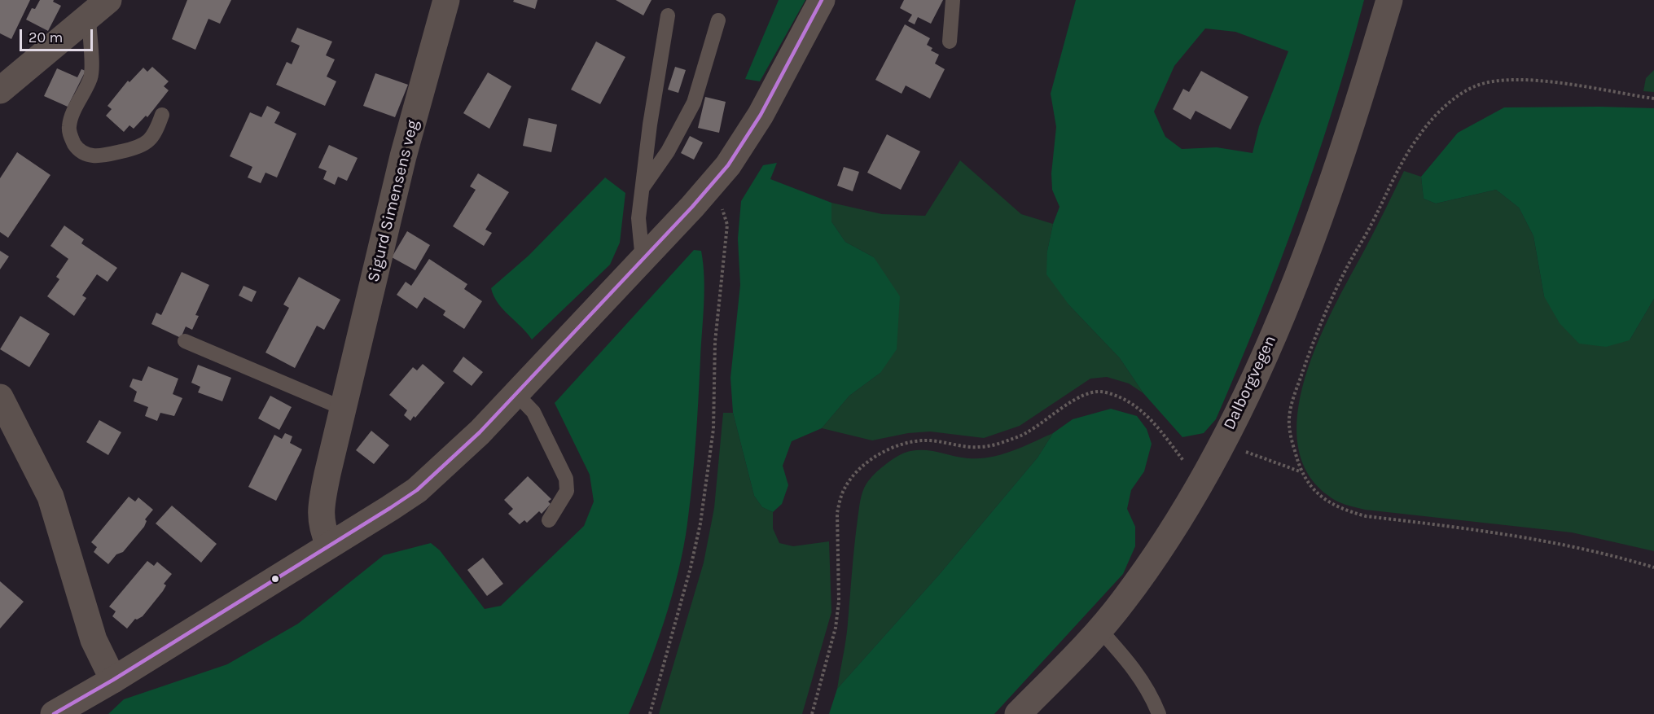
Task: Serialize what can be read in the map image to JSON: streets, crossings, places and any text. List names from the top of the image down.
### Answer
{
  "streets": {
    "street": ["Sigurd Simensens veg", "Dalborgvegen"]
  },
  "scale_bar": "20 m"
}
